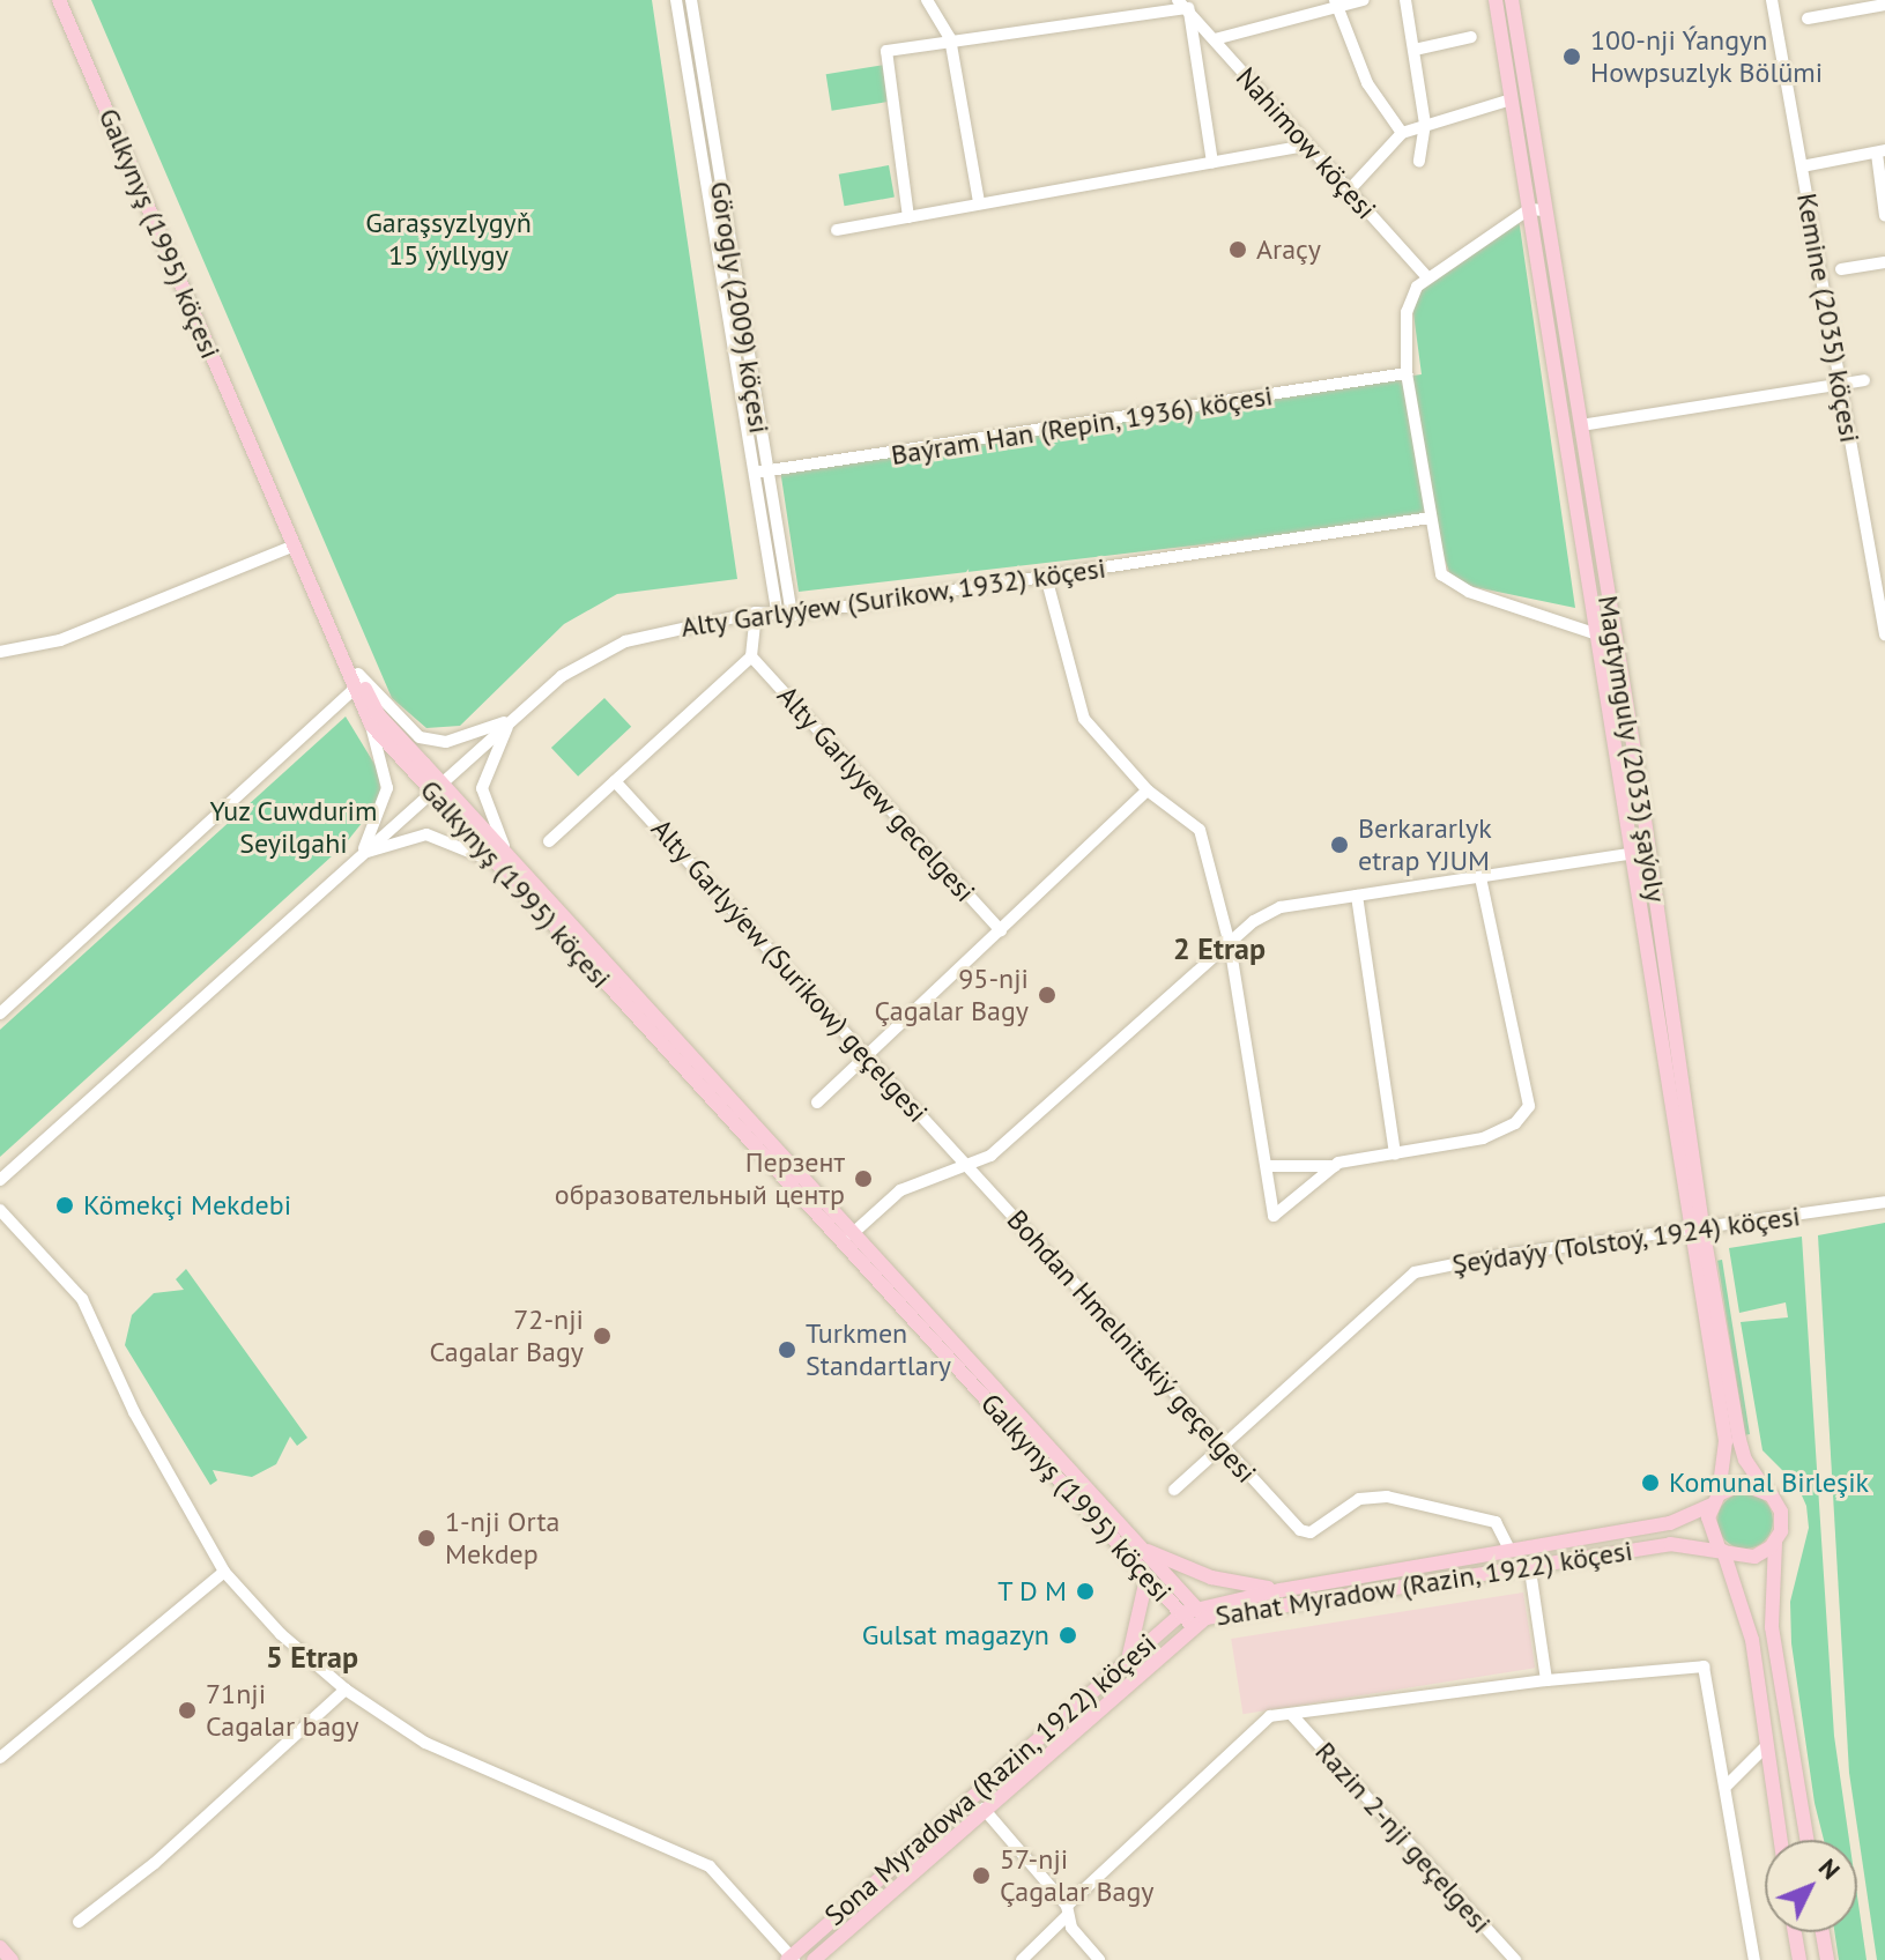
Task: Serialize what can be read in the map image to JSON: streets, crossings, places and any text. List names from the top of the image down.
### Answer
{
  "streets": {
    "main road": [
      "Galkynyş (1995) köçesi",
      "Magtymguly (2033) şaýoly",
      "Sahat Myradow (Razin, 1922) köçesi",
      "Sona Myradowa (Razin, 1922) köçesi"
    ],
    "street": [
      "Nahimow köçesi",
      "Görogly (2009) köçesi",
      "Kemine (2035) köçesi",
      "Baýram Han (Repin, 1936) köçesi",
      "Alty Garlyýew (Surikow, 1932) köçesi",
      "Alty Garlyyew gecelgesi",
      "Alty Garlyýew (Surikow) geçelgesi",
      "Şeýdaýy (Tolstoý, 1924) köçesi",
      "Bohdan Hmelnitskiý geçelgesi",
      "Razin 2-nji geçelgesi"
    ]
  },
  "crossings": [
    ["Galkynyş (1995) köçesi", "Alty Garlyýew (Surikow, 1932) köçesi"],
    ["Galkynyş (1995) köçesi", "Sahat Myradow (Razin, 1922) köçesi"],
    ["Galkynyş (1995) köçesi", "Sona Myradowa (Razin, 1922) köçesi"],
    ["Görogly (2009) köçesi", "Baýram Han (Repin, 1936) köçesi"],
    ["Görogly (2009) köçesi", "Alty Garlyýew (Surikow, 1932) köçesi"],
    ["Magtymguly (2033) şaýoly", "Şeýdaýy (Tolstoý, 1924) köçesi"],
    ["Magtymguly (2033) şaýoly", "Sahat Myradow (Razin, 1922) köçesi"],
    ["Alty Garlyýew (Surikow) geçelgesi", "Bohdan Hmelnitskiý geçelgesi"],
    ["Şeýdaýy (Tolstoý, 1924) köçesi", "Bohdan Hmelnitskiý geçelgesi"],
    ["Bohdan Hmelnitskiý geçelgesi", "Sahat Myradow (Razin, 1922) köçesi"],
    ["Sahat Myradow (Razin, 1922) köçesi", "Sona Myradowa (Razin, 1922) köçesi"]
  ],
  "districts": ["2 Etrap", "5 Etrap"],
  "parks": ["Garaşsyzlygyň 15 ýyllygy", "Yuz Cuwdurim Seyilgahi"],
  "places": [
    "100-nji Ýangyn Howpsuzlyk Bölümi",
    "Araçy",
    "Berkararlyk etrap YJUM",
    "95-nji Çagalar Bagy",
    "Перзент образовательный центр",
    "Kömekçi Mekdebi",
    "72-nji Cagalar Bagy",
    "Turkmen Standartlary",
    "Komunal Birleşik",
    "1-nji Orta Mekdep",
    "T D M",
    "Gulsat magazyn",
    "71nji Cagalar bagy",
    "57-nji Çagalar Bagy"
  ],
  "north": "top right"
}
